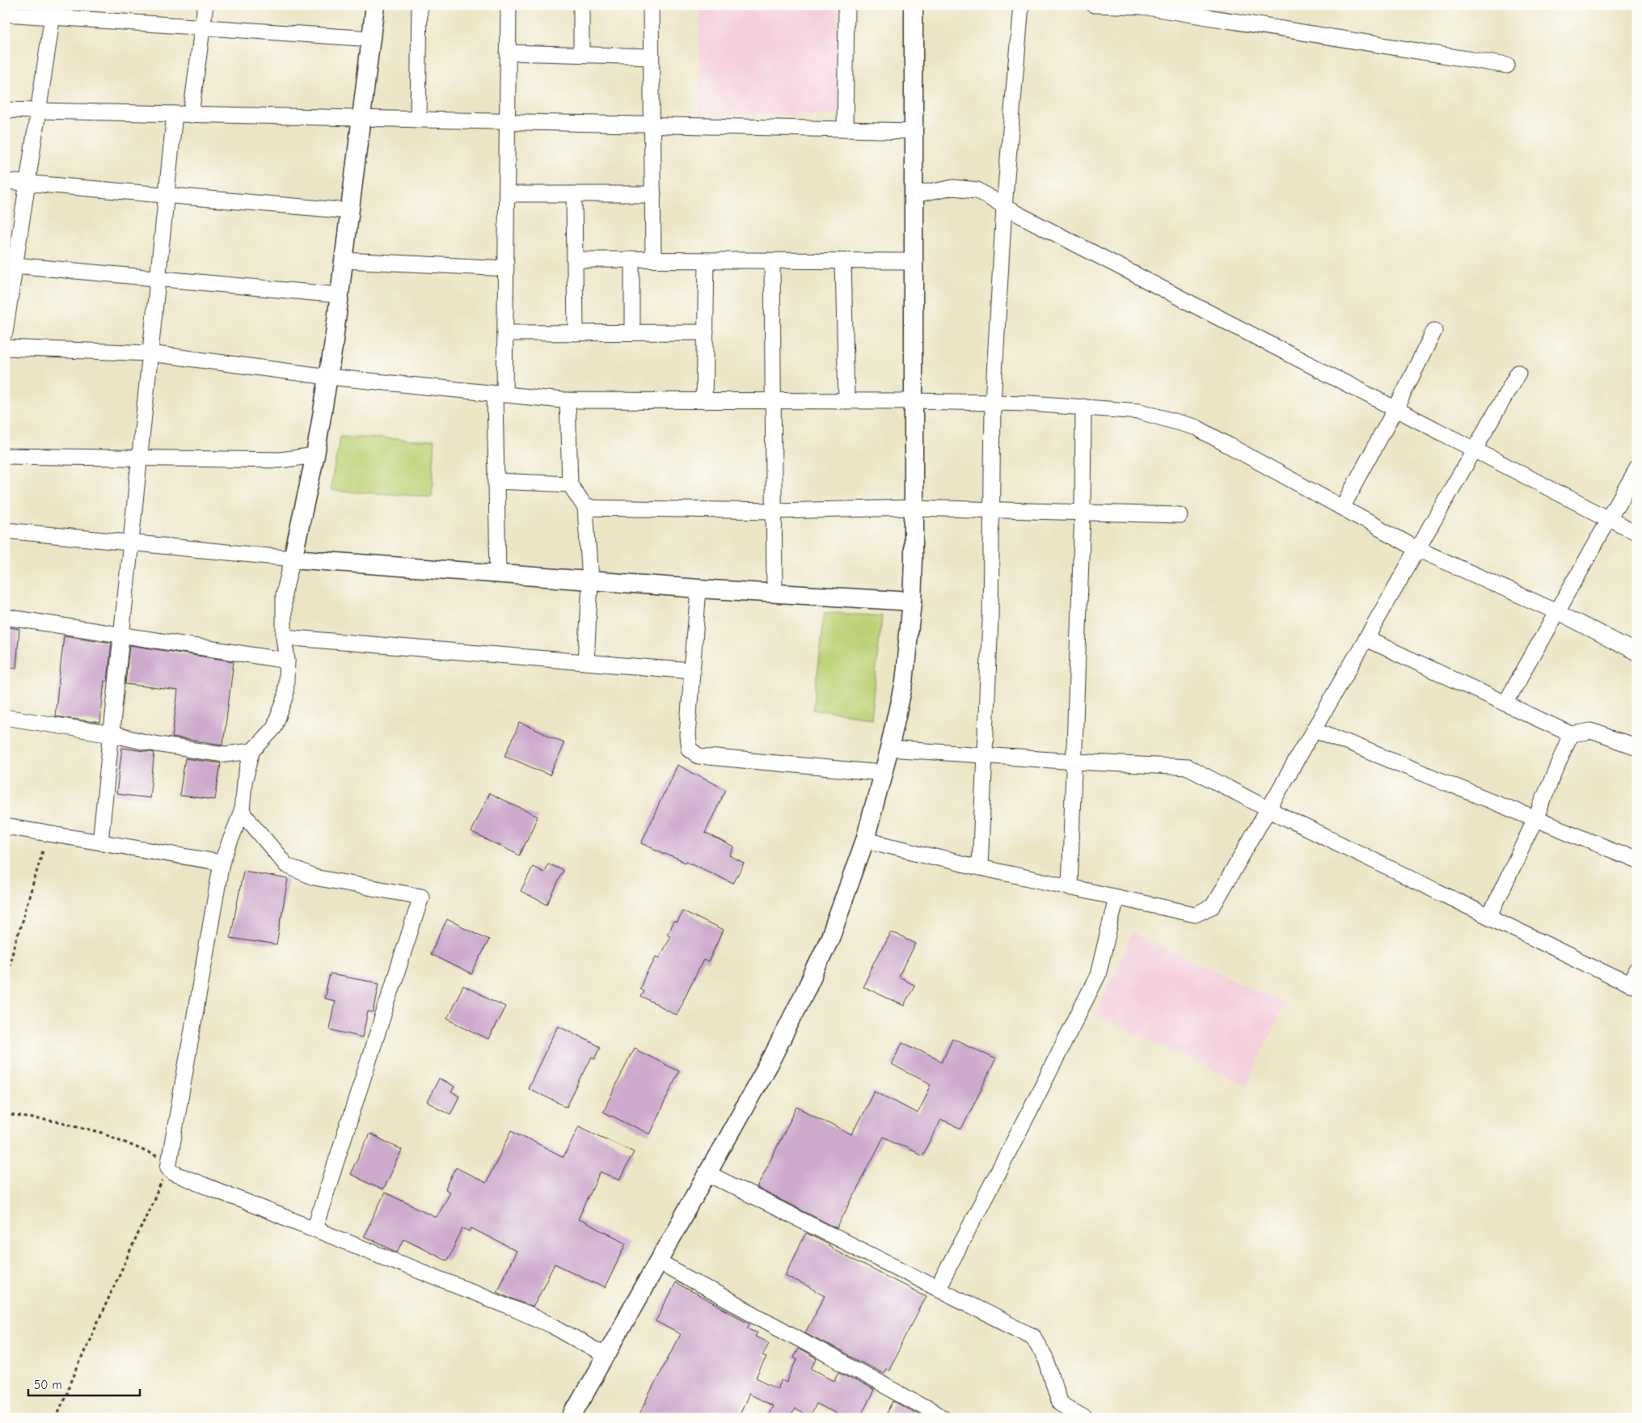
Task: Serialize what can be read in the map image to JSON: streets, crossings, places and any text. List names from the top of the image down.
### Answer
{
  "scale_bar": "50 m"
}
